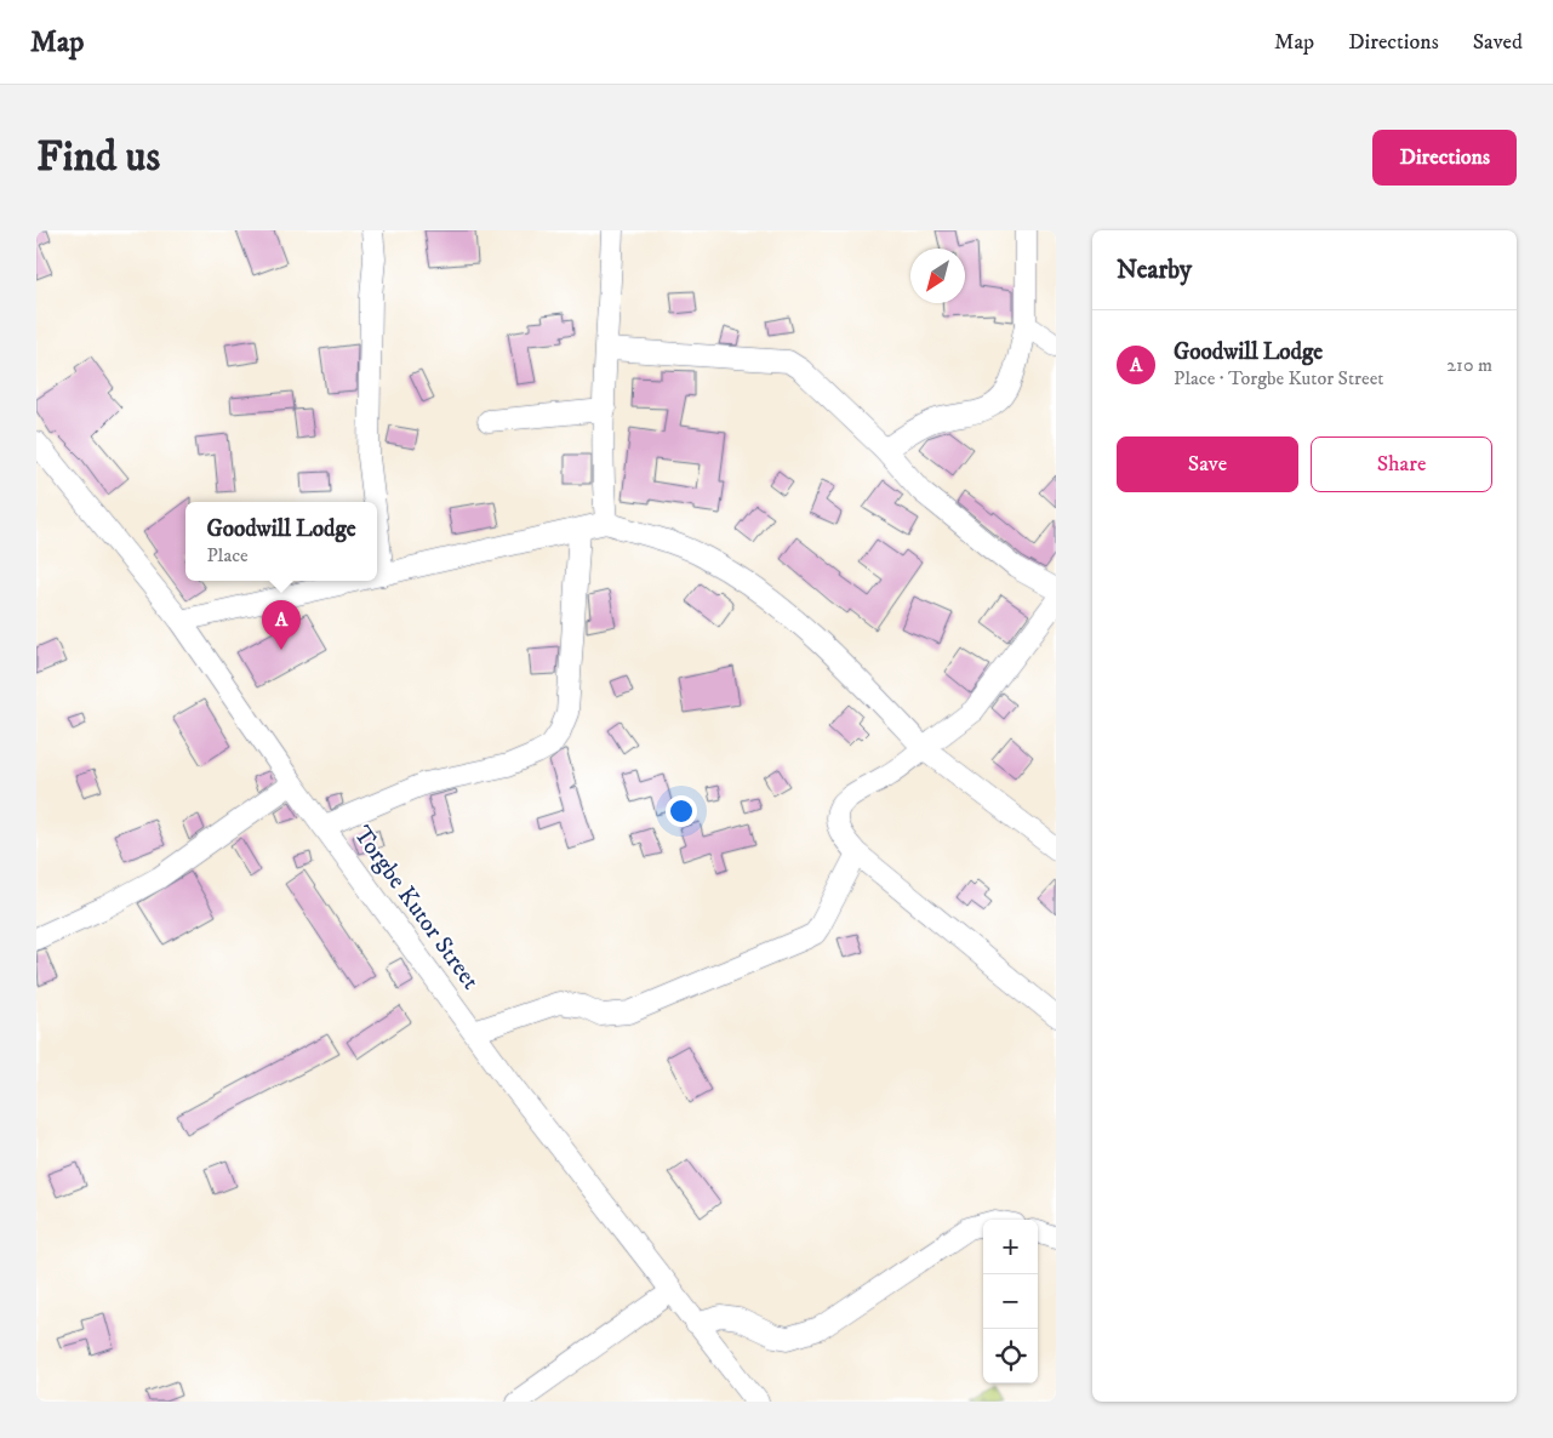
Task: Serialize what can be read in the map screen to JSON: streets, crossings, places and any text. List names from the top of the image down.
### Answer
{
  "streets": {
    "street": ["Torgbe Kutor Street"]
  },
  "north": "bottom left",
  "page": {
    "header": "Map",
    "nav": ["Map", "Directions", "Saved"],
    "buttons": [
      "Directions",
      ["Save", "Share"]
    ],
    "title": "Find us",
    "heading": "Nearby",
    "list": [
      {
        "mark": "A",
        "name": "Goodwill Lodge",
        "note": "Place · Torgbe Kutor Street",
        "value": "210 m"
      }
    ],
    "popup": ["Goodwill Lodge", "Place"],
    "pins": "A",
    "map_buttons": ["+", "−"]
  }
}
